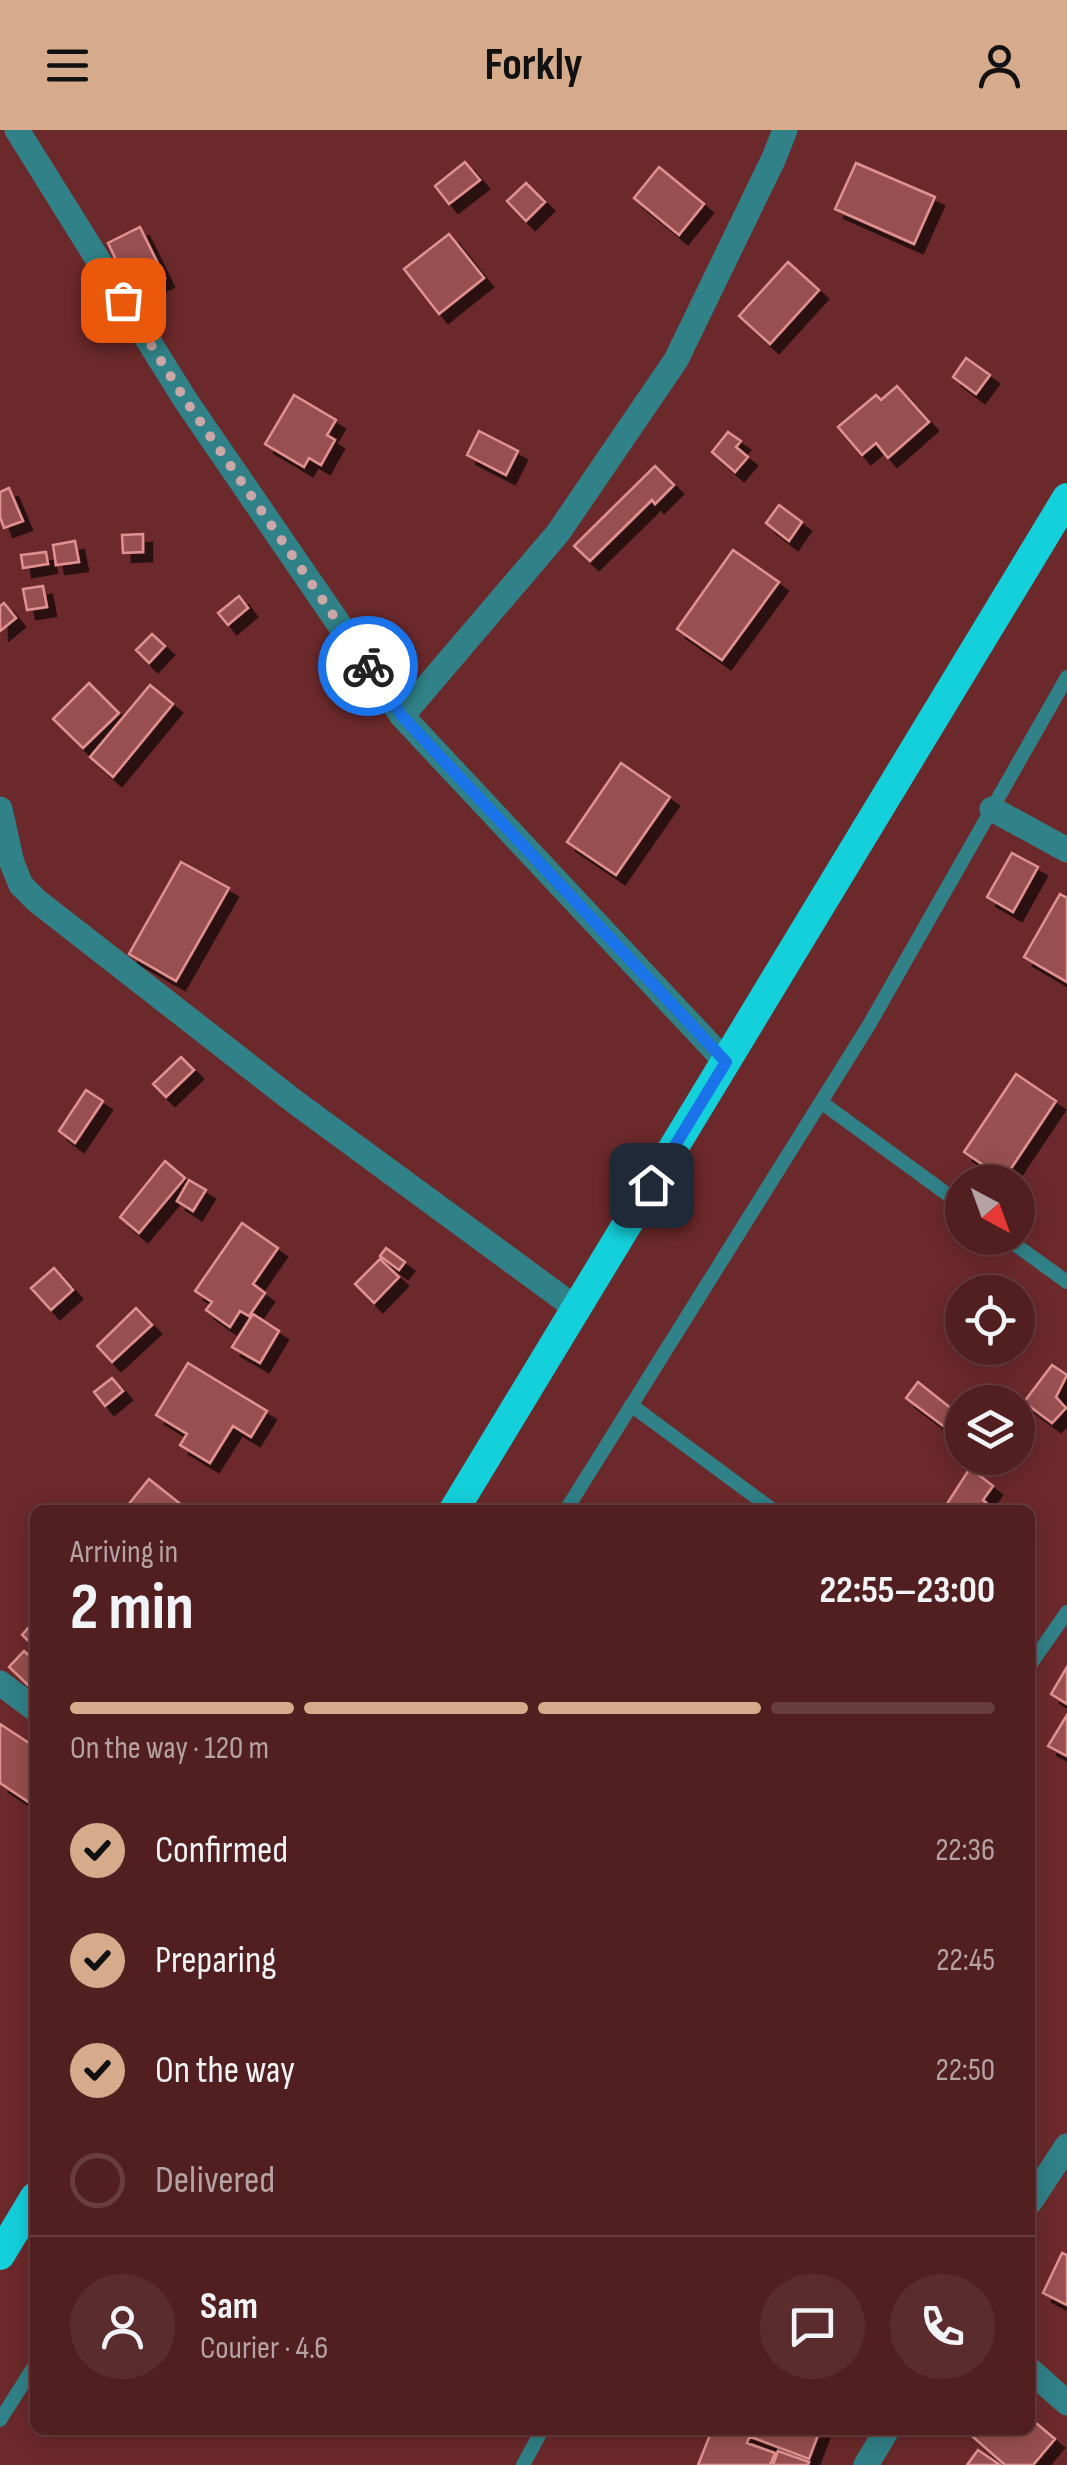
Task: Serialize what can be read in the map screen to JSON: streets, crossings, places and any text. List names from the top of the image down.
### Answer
{
  "north": "bottom right",
  "page": {
    "header": "Forkly",
    "heading": ["2 min", "Arriving in", "22:55–23:00"],
    "panel": ["Sam", "Courier · 4.6"],
    "bar": "On the way · 120 m",
    "list": [
      ["Confirmed", "22:36"],
      ["Preparing", "22:45"],
      ["On the way", "22:50"],
      "Delivered"
    ]
  }
}
